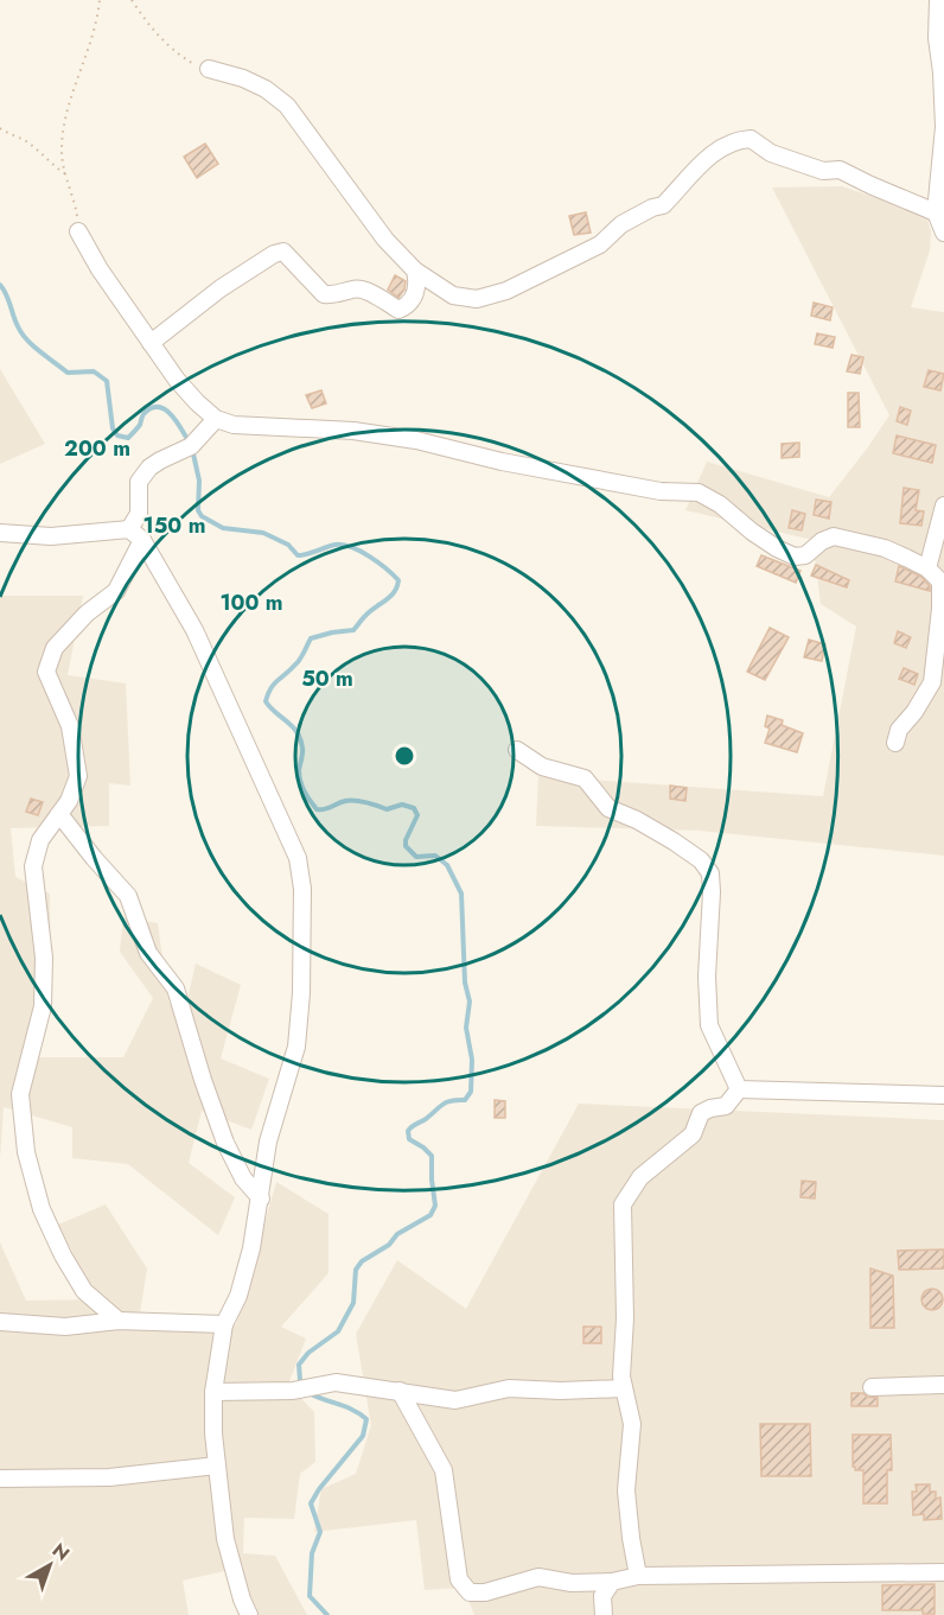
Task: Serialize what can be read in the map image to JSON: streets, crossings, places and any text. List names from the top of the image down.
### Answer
{
  "north": "top right",
  "rings": [
    "200 m",
    "150 m",
    "100 m",
    "50 m"
  ]
}
